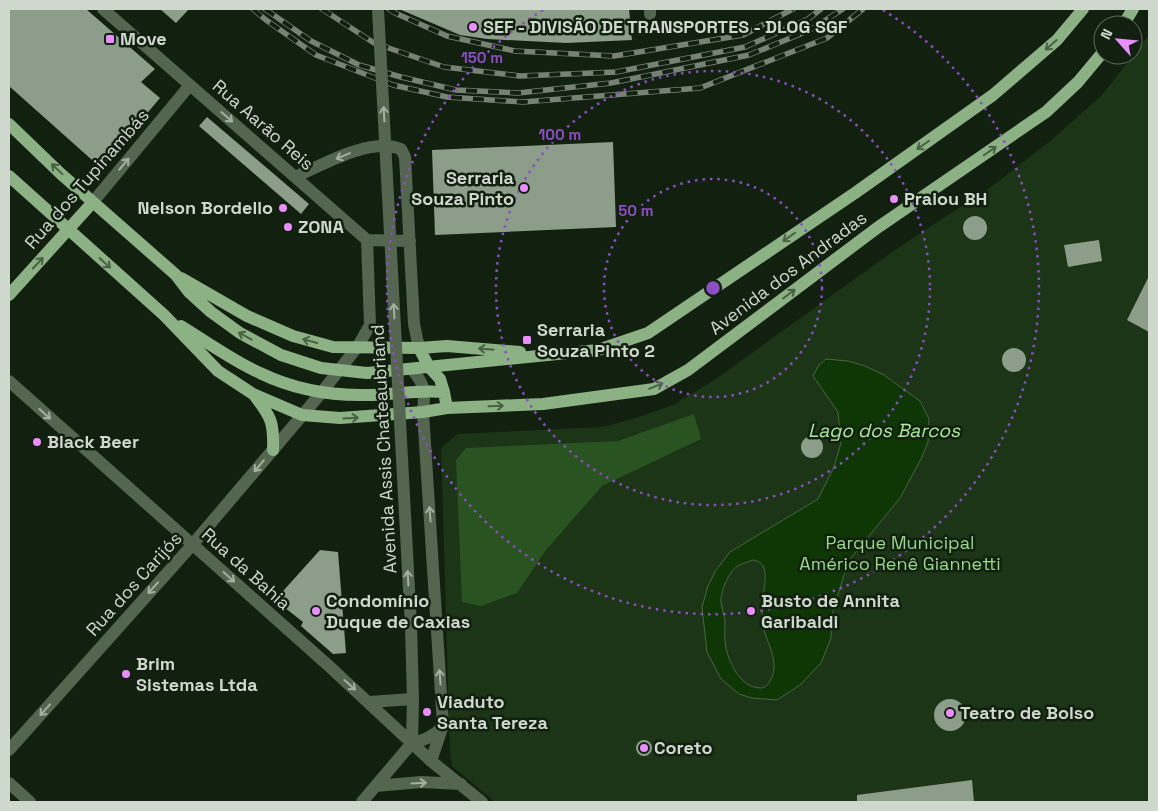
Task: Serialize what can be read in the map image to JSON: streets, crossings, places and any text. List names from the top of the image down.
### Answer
{
  "streets": {
    "main road": ["Rua dos Tupinambás", "Avenida dos Andradas"],
    "street": [
      "Rua Aarão Reis",
      "Avenida Assis Chateaubriand",
      "Rua da Bahia",
      "Rua dos Carijós"
    ]
  },
  "crossings": [
    ["Rua Aarão Reis", "Rua dos Tupinambás"],
    ["Rua Aarão Reis", "Avenida Assis Chateaubriand"],
    ["Rua dos Tupinambás", "Avenida dos Andradas"],
    ["Avenida dos Andradas", "Avenida Assis Chateaubriand"],
    ["Avenida dos Andradas", "Rua dos Carijós"],
    ["Avenida Assis Chateaubriand", "Rua da Bahia"],
    ["Avenida Assis Chateaubriand", "Rua dos Carijós"],
    ["Rua da Bahia", "Rua dos Carijós"]
  ],
  "one_way": [
    "Rua Aarão Reis",
    "Rua dos Tupinambás",
    "Rua da Bahia",
    "Rua dos Carijós"
  ],
  "water": ["Lago dos Barcos"],
  "parks": ["Parque Municipal Américo Renê Giannetti"],
  "places": {
    "other": [
      "SEF - DIVISÃO DE TRANSPORTES - DLOG SGF",
      "Serraria Souza Pinto",
      "Praiou BH",
      "Nelson Bordello",
      "ZONA",
      "Black Beer",
      "Condomínio Duque de Caxias",
      "Busto de Annita Garibaldi",
      "Brim Sistemas Ltda",
      "Viaduto Santa Tereza",
      "Teatro de Bolso",
      "Coreto"
    ],
    "transit": ["Move", "Serraria Souza Pinto 2"]
  },
  "north": "top left",
  "rings": ["150 m", "100 m", "50 m"]
}
